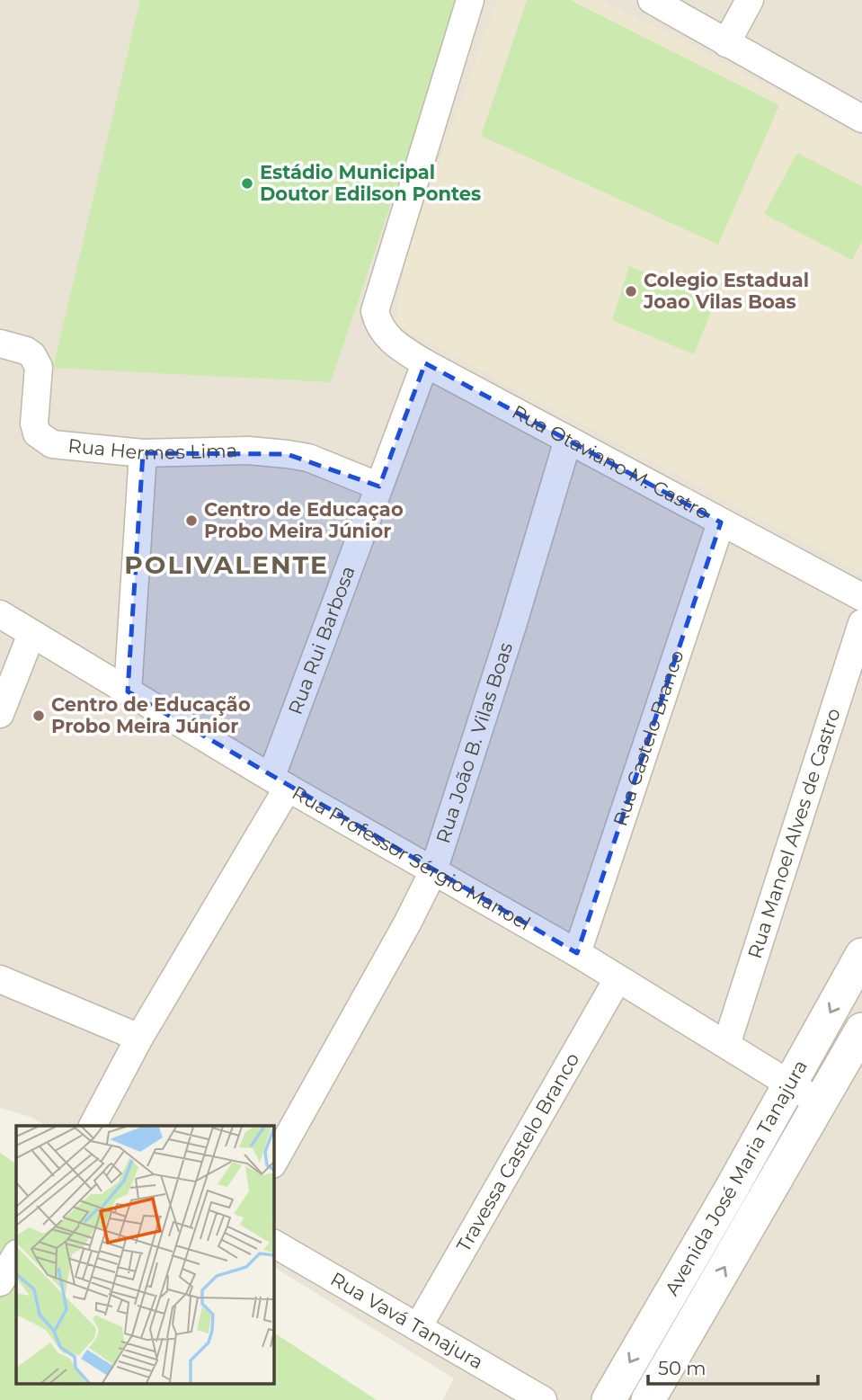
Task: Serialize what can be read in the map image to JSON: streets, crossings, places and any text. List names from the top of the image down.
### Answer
{
  "streets": {
    "street": [
      "Rua Hermes Lima",
      "Rua Otaviano M. Castro",
      "Rua Rui Barbosa",
      "Rua Castelo Branco",
      "Rua João B. Vilas Boas",
      "Rua Manoel Alves de Castro",
      "Rua Professor Sérgio Manoel",
      "Travessa Castelo Branco",
      "Avenida José Maria Tanajura",
      "Rua Vavá Tanajura"
    ]
  },
  "crossings": [
    ["Rua Hermes Lima", "Rua Rui Barbosa"],
    ["Rua Otaviano M. Castro", "Rua Rui Barbosa"],
    ["Rua Otaviano M. Castro", "Rua Castelo Branco"],
    ["Rua Otaviano M. Castro", "Rua João B. Vilas Boas"],
    ["Rua Rui Barbosa", "Rua Professor Sérgio Manoel"],
    ["Rua Castelo Branco", "Rua Professor Sérgio Manoel"],
    ["Rua João B. Vilas Boas", "Rua Professor Sérgio Manoel"],
    ["Rua Manoel Alves de Castro", "Rua Professor Sérgio Manoel"],
    ["Rua Professor Sérgio Manoel", "Travessa Castelo Branco"],
    ["Rua Professor Sérgio Manoel", "Avenida José Maria Tanajura"],
    ["Travessa Castelo Branco", "Rua Vavá Tanajura"]
  ],
  "districts": ["POLIVALENTE"],
  "places": [
    "Estádio Municipal Doutor Edilson Pontes",
    "Colegio Estadual Joao Vilas Boas",
    "Centro de Educaçao Probo Meira Júnior",
    "Centro de Educação Probo Meira Júnior"
  ],
  "scale_bar": "50 m"
}
